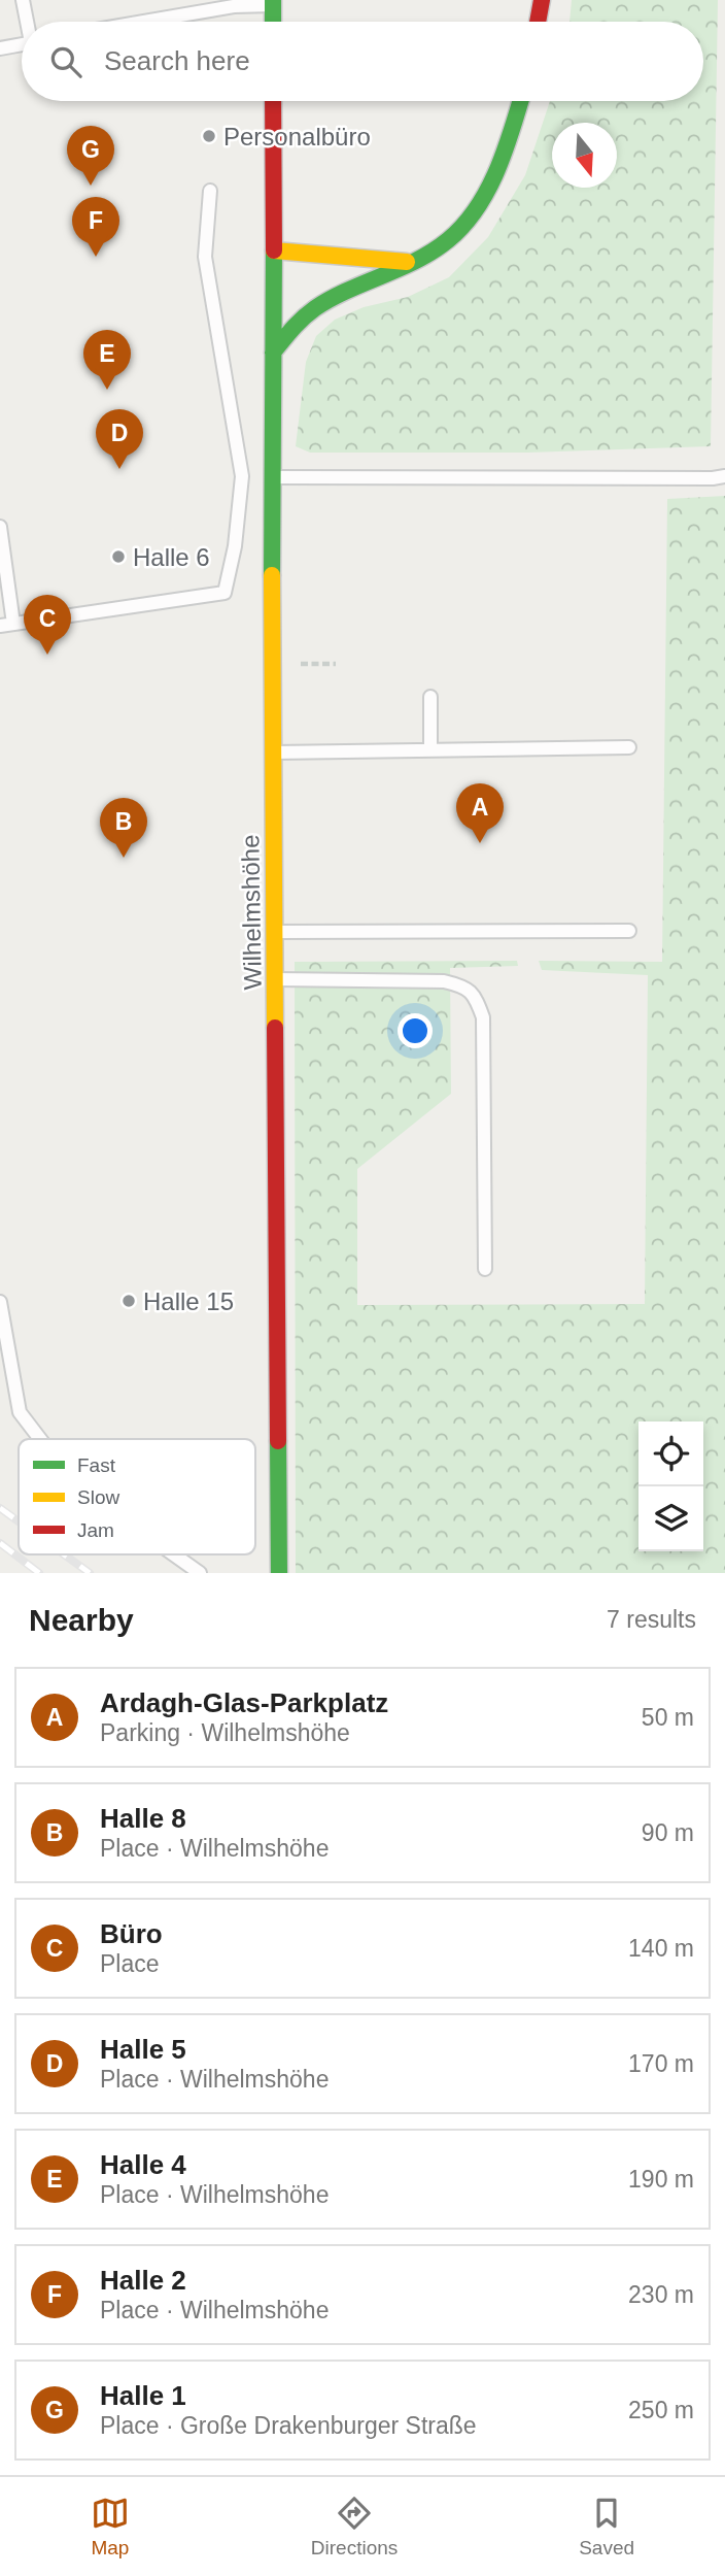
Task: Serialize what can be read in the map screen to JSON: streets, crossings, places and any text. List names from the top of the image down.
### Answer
{
  "streets": {
    "main road": ["Wilhelmshöhe"]
  },
  "places": ["Personalbüro", "Halle 6", "Halle 15"],
  "legend": ["Fast", "Slow", "Jam"],
  "north": "bottom",
  "page": {
    "search": "Search here",
    "pins": [
      "G",
      "F",
      "E",
      "D",
      "C",
      "A",
      "B"
    ],
    "heading": ["Nearby", "7 results"],
    "list": [
      {
        "mark": "A",
        "name": "Ardagh-Glas-Parkplatz",
        "note": "Parking · Wilhelmshöhe",
        "value": "50 m"
      },
      {
        "mark": "B",
        "name": "Halle 8",
        "note": "Place · Wilhelmshöhe",
        "value": "90 m"
      },
      {
        "mark": "C",
        "name": "Büro",
        "note": "Place",
        "value": "140 m"
      },
      {
        "mark": "D",
        "name": "Halle 5",
        "note": "Place · Wilhelmshöhe",
        "value": "170 m"
      },
      {
        "mark": "E",
        "name": "Halle 4",
        "note": "Place · Wilhelmshöhe",
        "value": "190 m"
      },
      {
        "mark": "F",
        "name": "Halle 2",
        "note": "Place · Wilhelmshöhe",
        "value": "230 m"
      },
      {
        "mark": "G",
        "name": "Halle 1",
        "note": "Place · Große Drakenburger Straße",
        "value": "250 m"
      }
    ],
    "nav": ["Map", "Directions", "Saved"]
  }
}
